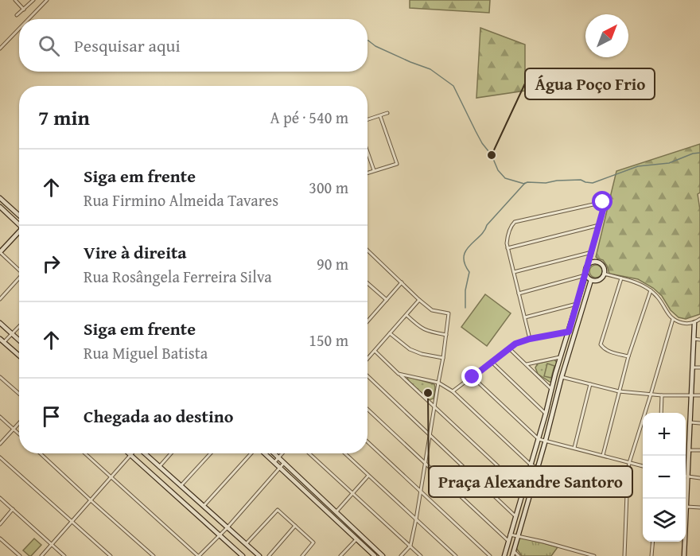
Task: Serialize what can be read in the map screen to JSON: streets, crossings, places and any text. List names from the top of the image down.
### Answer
{
  "places": ["Água Poço Frio", "Praça Alexandre Santoro"],
  "north": "top right",
  "page": {
    "search": "Pesquisar aqui",
    "heading": ["7 min", "A pé · 540 m"],
    "list": [
      ["Siga em frente", "Rua Firmino Almeida Tavares", "300 m"],
      ["Vire à direita", "Rua Rosângela Ferreira Silva", "90 m"],
      ["Siga em frente", "Rua Miguel Batista", "150 m"],
      "Chegada ao destino"
    ],
    "map_buttons": ["+", "−"]
  }
}
